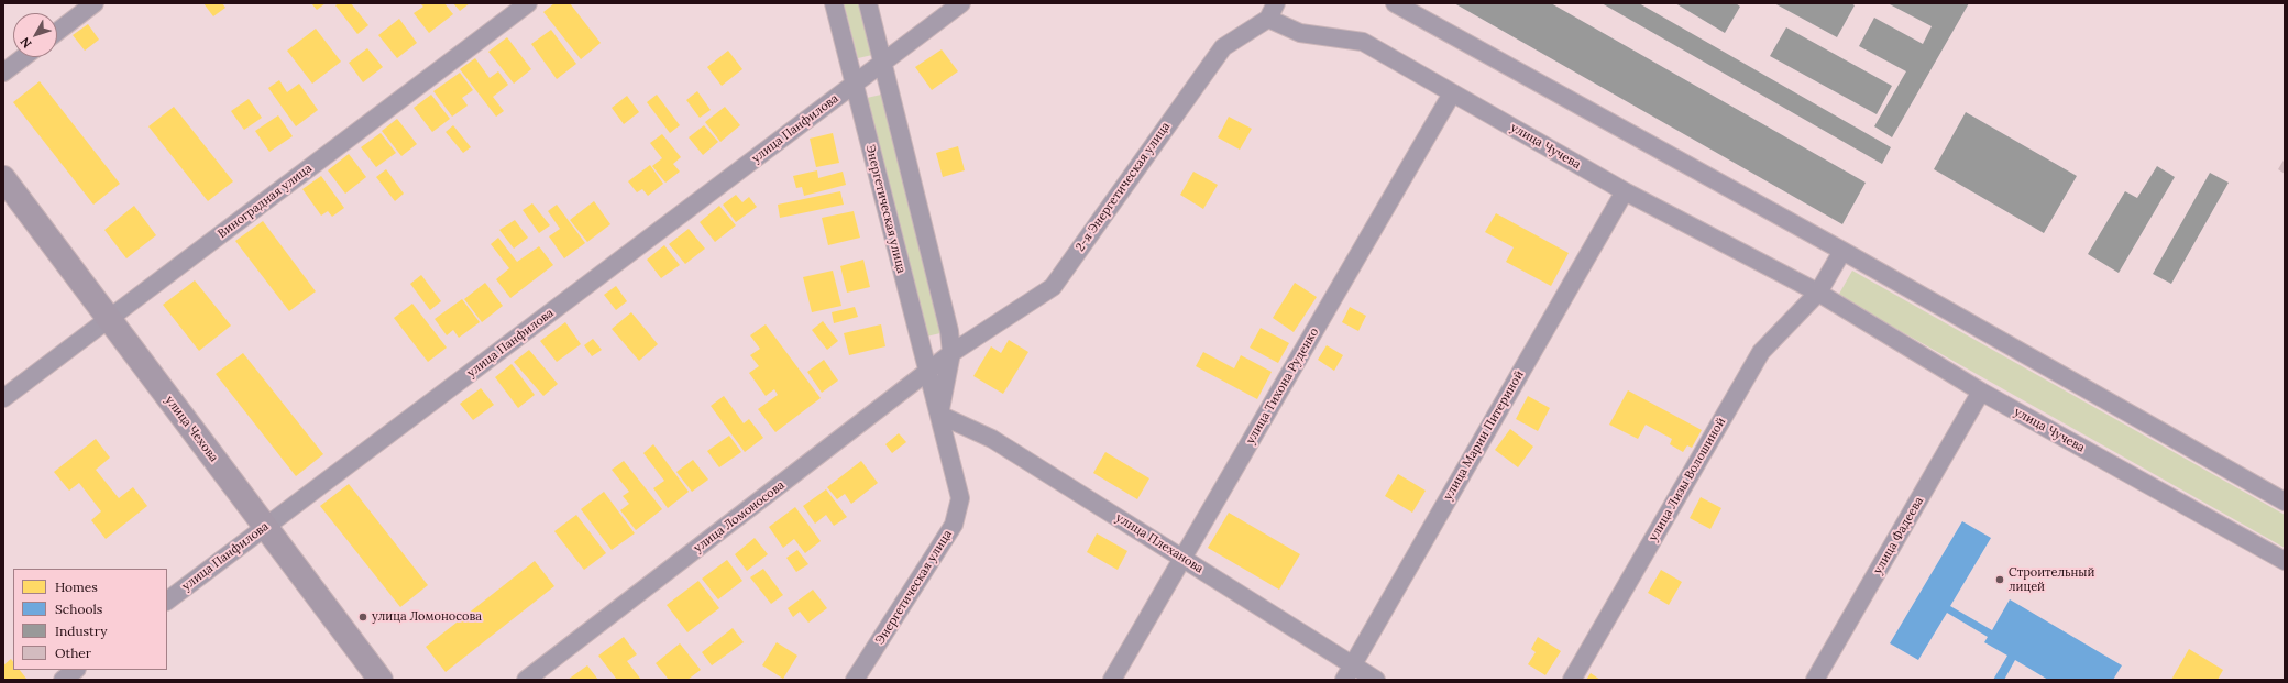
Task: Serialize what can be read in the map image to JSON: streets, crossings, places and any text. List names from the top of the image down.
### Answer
{
  "streets": {
    "main road": ["улица Чехова"],
    "street": [
      "улица Панфилова",
      "улица Чучева",
      "2-я Энергетическая улица",
      "Виноградная улица",
      "Энергетическая улица",
      "улица Тихона Руденко",
      "улица Марии Питериной",
      "улица Лизы Волошиной",
      "улица Ломоносова",
      "улица Фадеева",
      "улица Плеханова"
    ]
  },
  "crossings": [
    ["улица Панфилова", "Энергетическая улица"],
    ["улица Панфилова", "улица Чехова"],
    ["улица Чучева", "2-я Энергетическая улица"],
    ["улица Чучева", "улица Тихона Руденко"],
    ["улица Чучева", "улица Марии Питериной"],
    ["улица Чучева", "улица Лизы Волошиной"],
    ["улица Чучева", "улица Фадеева"],
    ["2-я Энергетическая улица", "Энергетическая улица"],
    ["2-я Энергетическая улица", "улица Ломоносова"],
    ["Виноградная улица", "улица Чехова"],
    ["Энергетическая улица", "улица Ломоносова"],
    ["Энергетическая улица", "улица Плеханова"],
    ["улица Тихона Руденко", "улица Плеханова"],
    ["улица Марии Питериной", "улица Плеханова"]
  ],
  "places": ["Строительный лицей", "улица Ломоносова"],
  "legend": [
    "Homes",
    "Schools",
    "Industry",
    "Other"
  ],
  "north": "bottom left"
}
